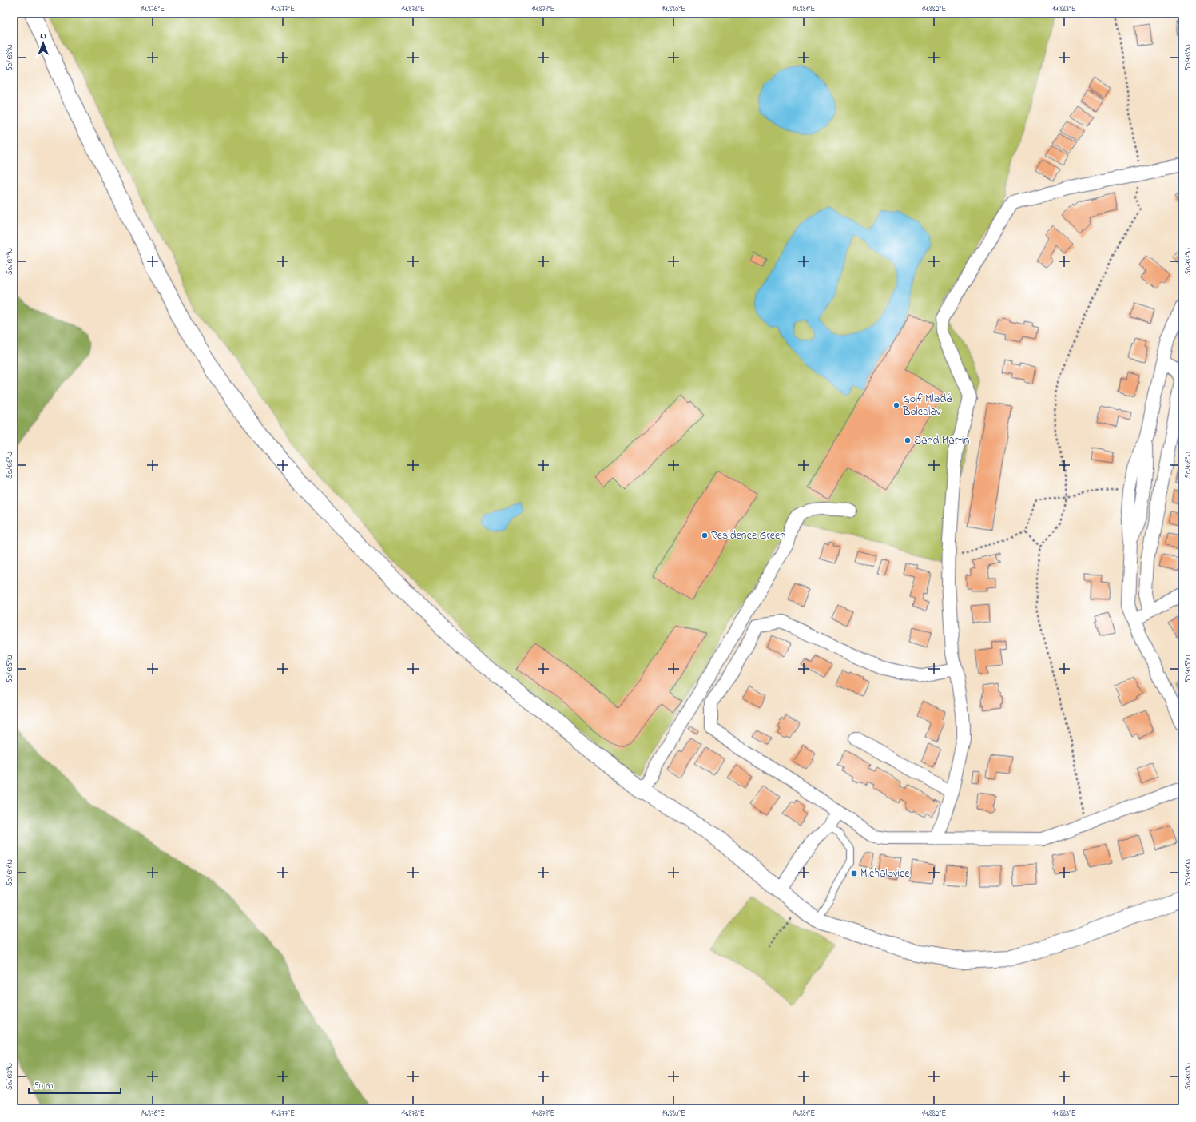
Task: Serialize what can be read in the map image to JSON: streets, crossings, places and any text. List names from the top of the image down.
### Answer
{
  "places": {
    "other": ["Golf Mladá Boleslav", "Sand Martin", "Residence Green"],
    "transit": ["Michalovice"]
  },
  "scale_bar": "50 m",
  "north": "top",
  "coordinates": [
    "14.876°E",
    "14.877°E",
    "14.878°E",
    "14.879°E",
    "14.880°E",
    "14.881°E",
    "14.882°E",
    "14.883°E",
    "50.438°N",
    "50.437°N",
    "50.436°N",
    "50.435°N",
    "50.434°N",
    "50.433°N"
  ]
}
